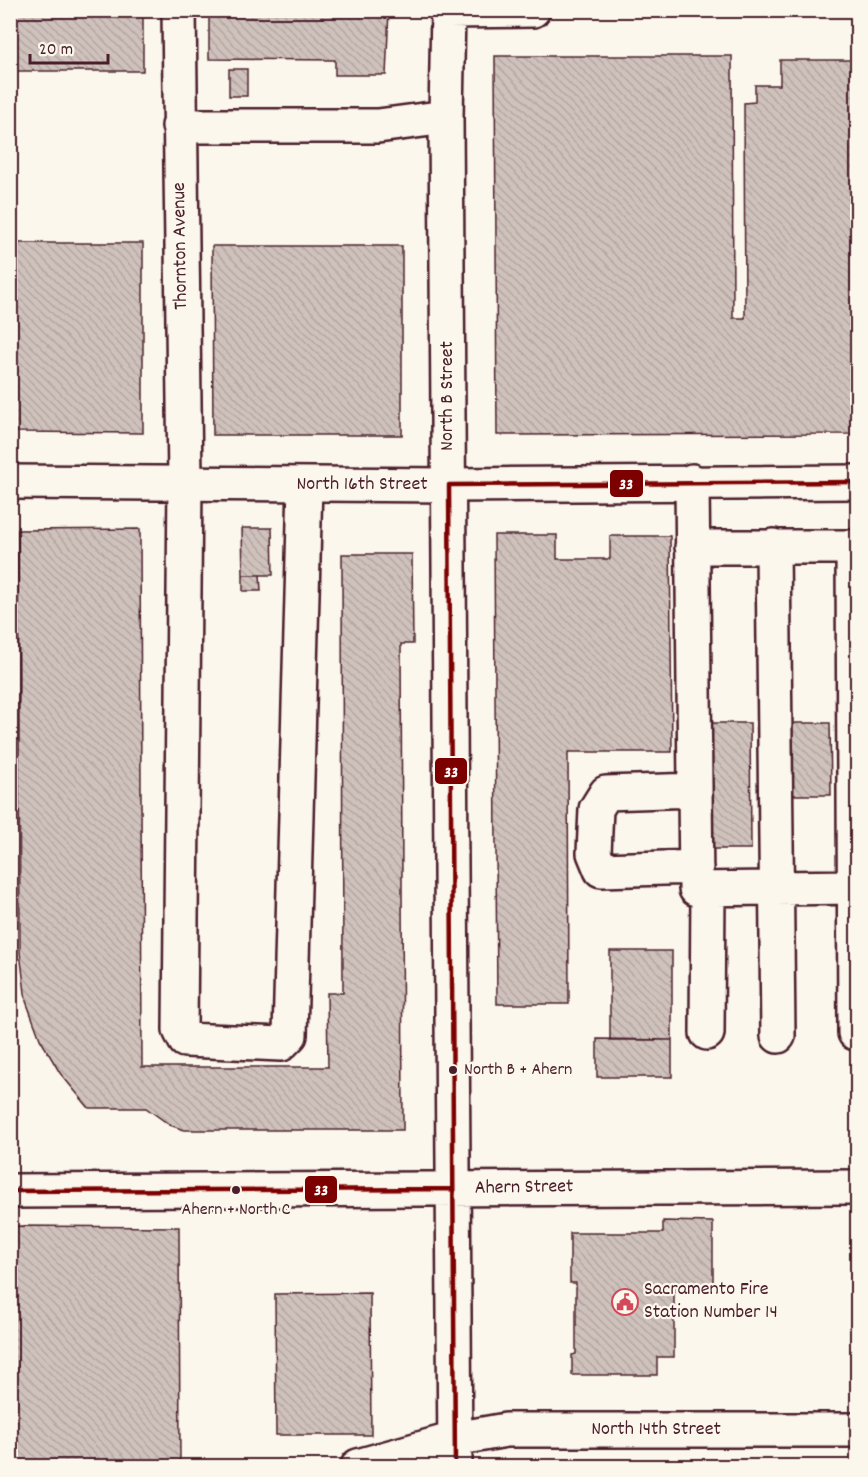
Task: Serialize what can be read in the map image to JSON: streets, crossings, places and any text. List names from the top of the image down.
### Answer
{
  "streets": {
    "street": [
      "Thornton Avenue",
      "North B Street",
      "North 16th Street",
      "Ahern Street",
      "North 14th Street"
    ]
  },
  "crossings": [
    ["Thornton Avenue", "North 16th Street"],
    ["North B Street", "North 16th Street"],
    ["North B Street", "Ahern Street"],
    ["North B Street", "North 14th Street"]
  ],
  "places": {
    "other": ["North B + Ahern", "Ahern + North C"],
    "public building": ["Sacramento Fire Station Number 14"]
  },
  "lines": ["transit line 33"],
  "scale_bar": "20 m"
}
